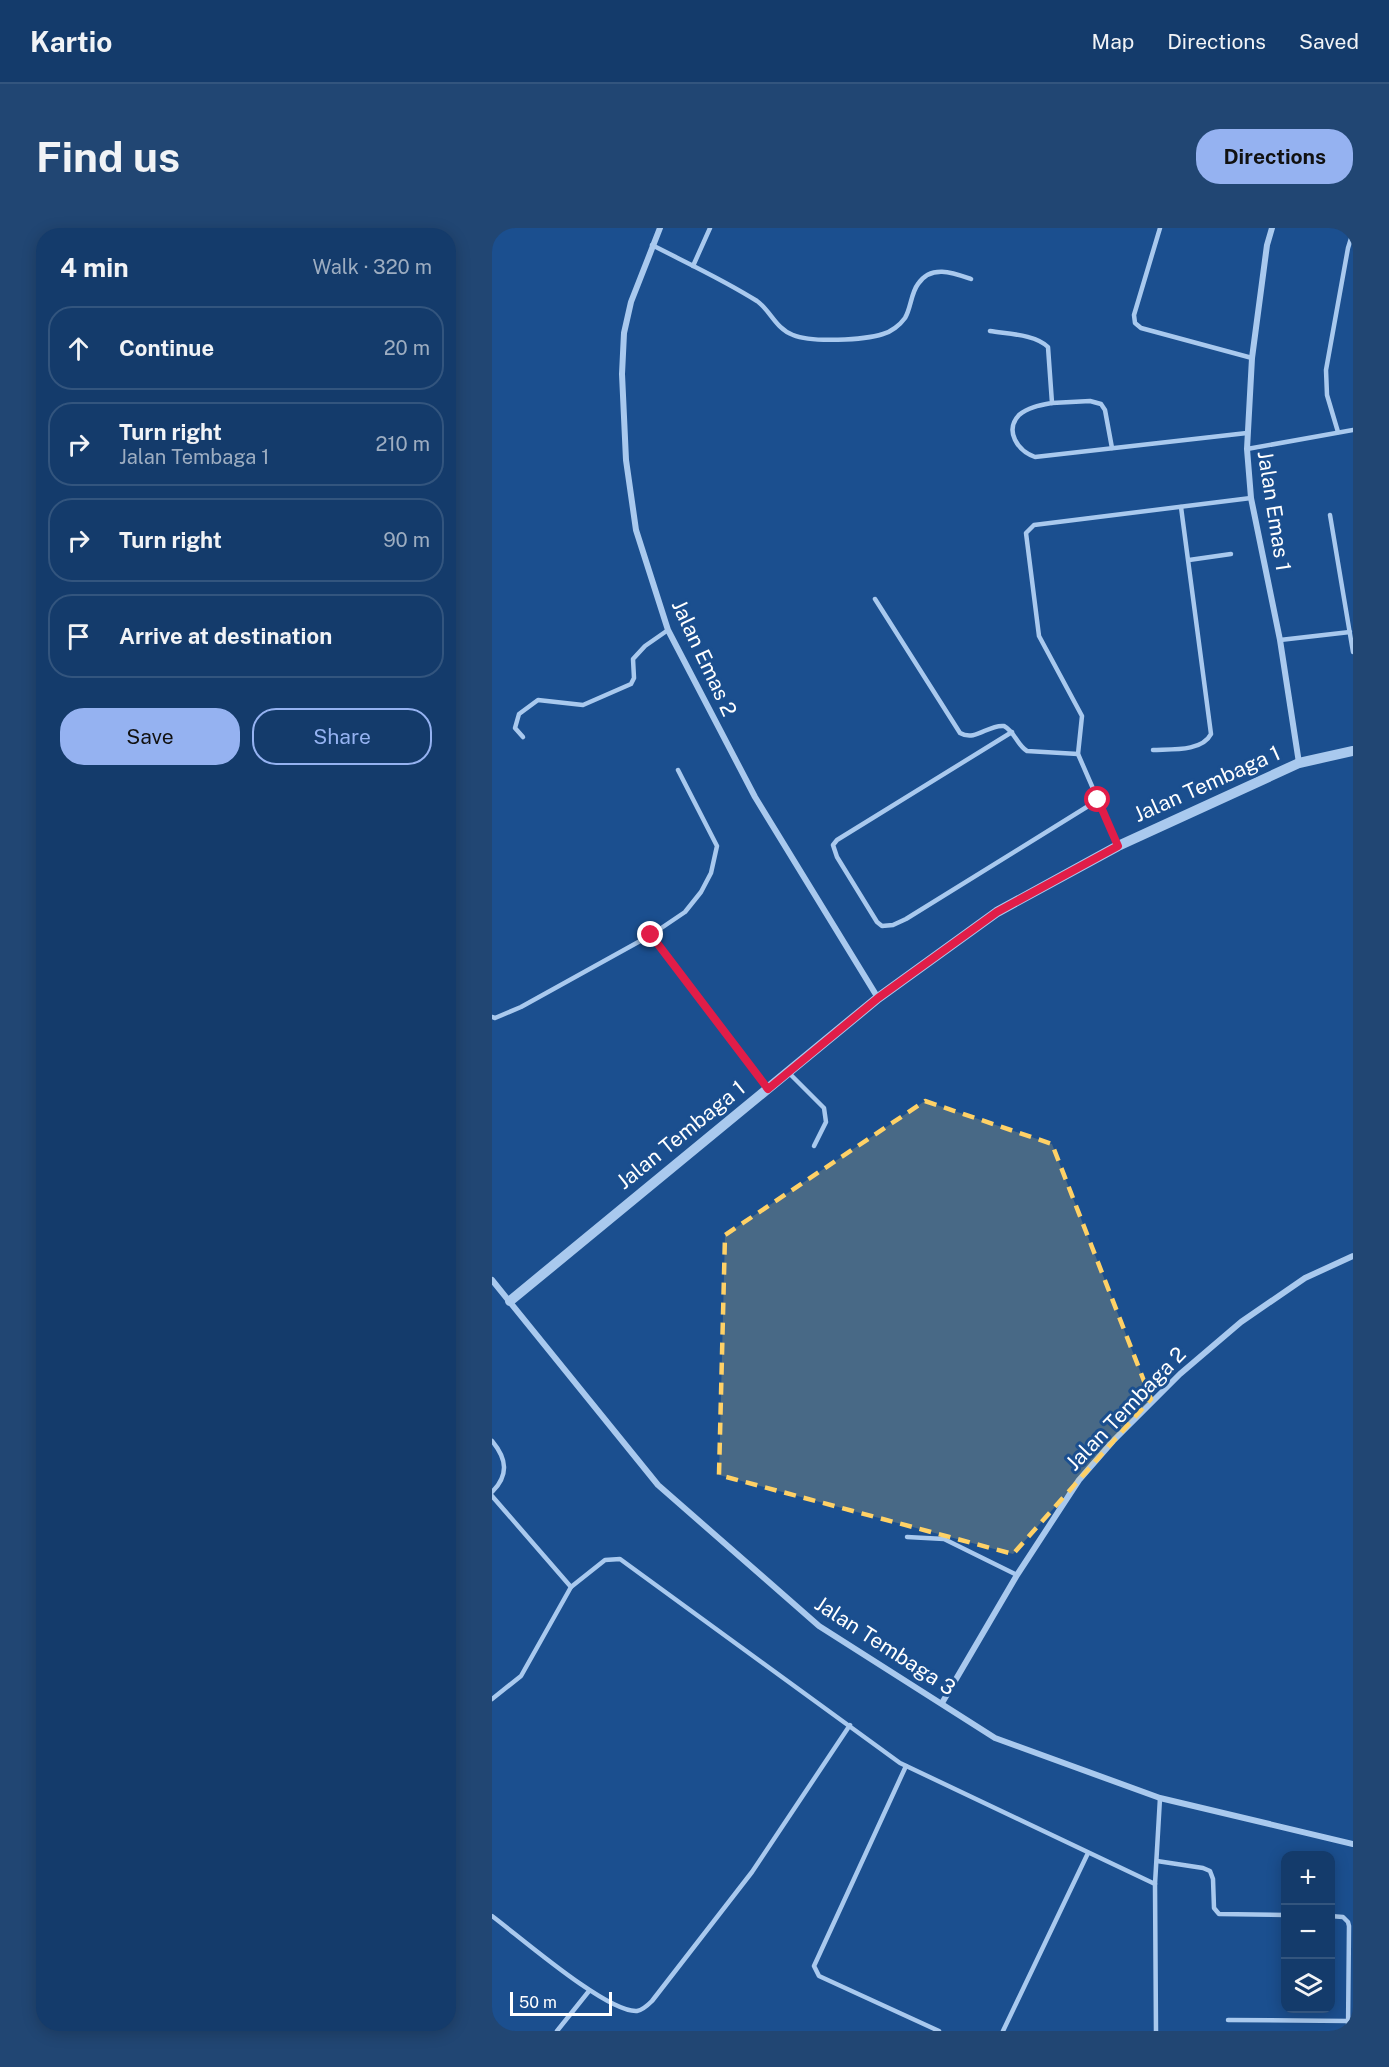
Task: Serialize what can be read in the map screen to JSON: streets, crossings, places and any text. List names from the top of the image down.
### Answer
{
  "streets": {
    "street": [
      "Jalan Emas 1",
      "Jalan Emas 2",
      "Jalan Tembaga 1",
      "Jalan Tembaga 2",
      "Jalan Tembaga 3"
    ]
  },
  "crossings": [
    ["Jalan Emas 1", "Jalan Tembaga 1"],
    ["Jalan Emas 2", "Jalan Tembaga 1"],
    ["Jalan Tembaga 1", "Jalan Tembaga 3"],
    ["Jalan Tembaga 2", "Jalan Tembaga 3"]
  ],
  "scale_bar": "50 m",
  "page": {
    "header": "Kartio",
    "nav": ["Map", "Directions", "Saved"],
    "buttons": [
      "Directions",
      ["Save", "Share"]
    ],
    "title": "Find us",
    "heading": ["4 min", "Walk · 320 m"],
    "list": [
      ["Continue", "20 m"],
      ["Turn right", "Jalan Tembaga 1", "210 m"],
      ["Turn right", "90 m"],
      "Arrive at destination"
    ],
    "map_buttons": ["+", "−"],
    "scale": "50 m"
  }
}
